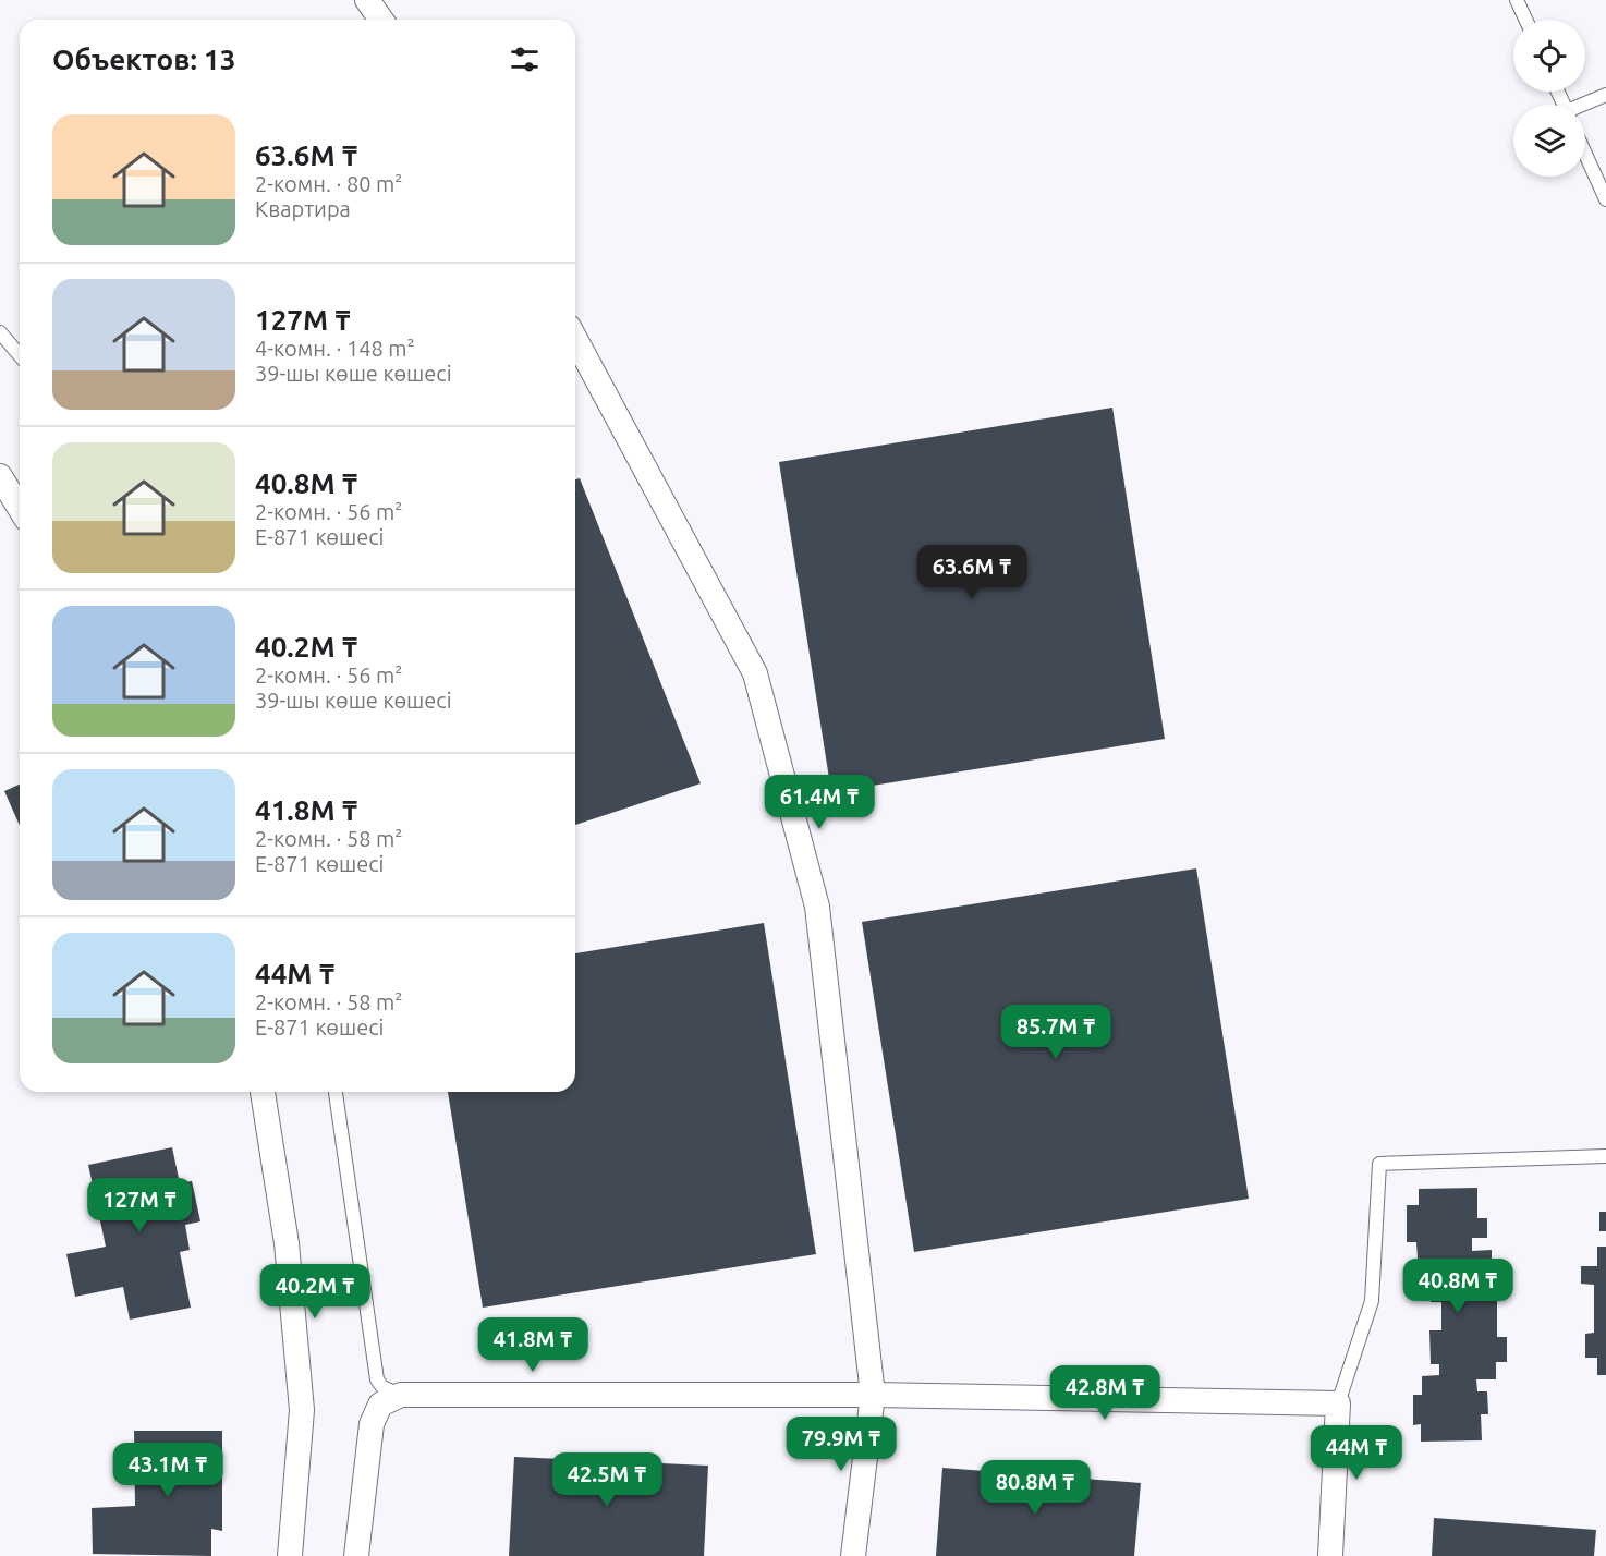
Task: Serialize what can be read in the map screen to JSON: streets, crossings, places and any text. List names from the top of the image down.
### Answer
{
  "page": {
    "heading": "Объектов: 13",
    "list": [
      {
        "name": "63.6M ₸",
        "note": "2-комн. · 80 m² · Квартира"
      },
      {
        "name": "127M ₸",
        "note": "4-комн. · 148 m² · 39-шы көше көшесі"
      },
      {
        "name": "40.8M ₸",
        "note": "2-комн. · 56 m² · Е-871 көшесі"
      },
      {
        "name": "40.2M ₸",
        "note": "2-комн. · 56 m² · 39-шы көше көшесі"
      },
      {
        "name": "41.8M ₸",
        "note": "2-комн. · 58 m² · Е-871 көшесі"
      },
      {
        "name": "44M ₸",
        "note": "2-комн. · 58 m² · Е-871 көшесі"
      }
    ],
    "price": [
      "63.6M ₸",
      "61.4M ₸",
      "85.7M ₸",
      "127M ₸",
      "40.8M ₸",
      "40.2M ₸",
      "41.8M ₸",
      "42.8M ₸",
      "79.9M ₸",
      "44M ₸",
      "43.1M ₸",
      "42.5M ₸",
      "80.8M ₸"
    ]
  }
}
